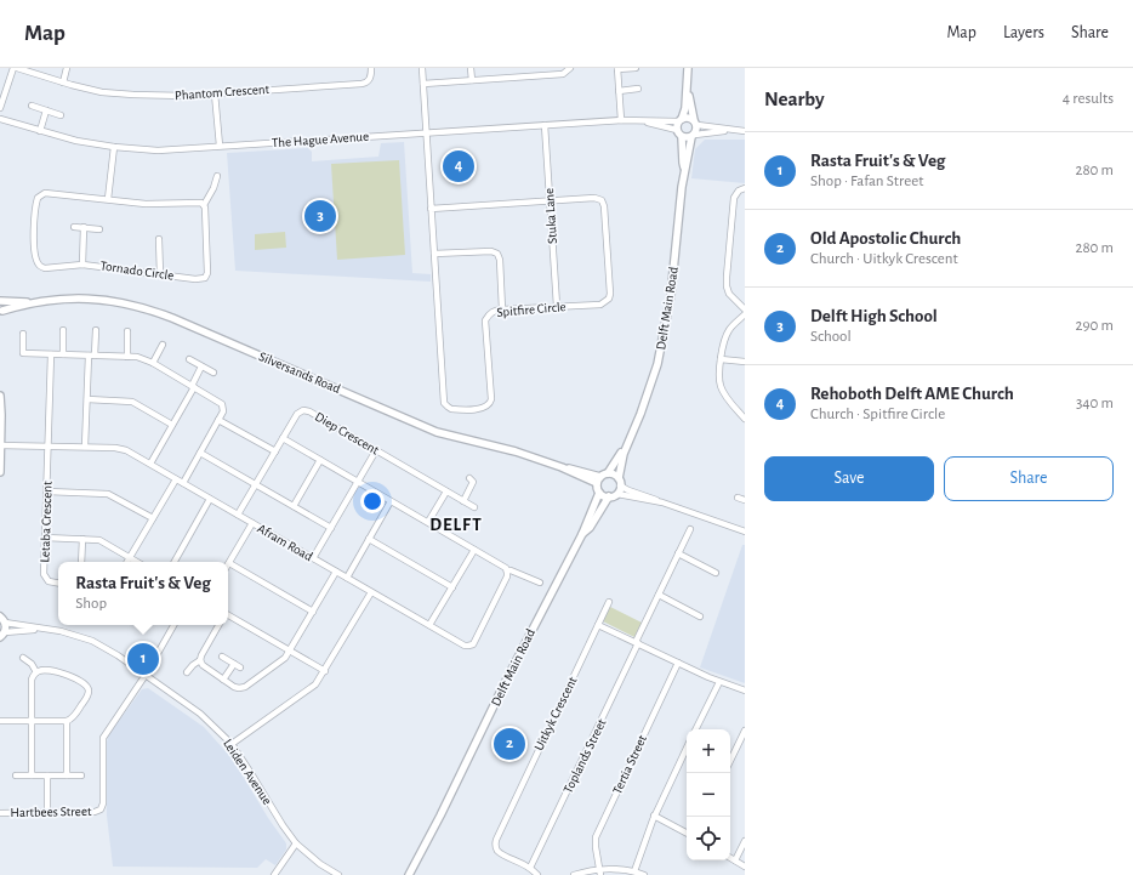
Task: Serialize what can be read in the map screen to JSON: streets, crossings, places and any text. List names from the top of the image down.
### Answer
{
  "streets": {
    "street": [
      "Phantom Crescent",
      "The Hague Avenue",
      "Stuka Lane",
      "Tornado Circle",
      "Delft Main Road",
      "Spitfire Circle",
      "Silversands Road",
      "Diep Crescent",
      "Letaba Crescent",
      "Afram Road",
      "Uitkyk Crescent",
      "Toplands Street",
      "Tertia Street",
      "Leiden Avenue",
      "Hartbees Street"
    ]
  },
  "crossings": [
    ["The Hague Avenue", "Stuka Lane"],
    ["The Hague Avenue", "Delft Main Road"],
    ["The Hague Avenue", "Spitfire Circle"],
    ["Stuka Lane", "Spitfire Circle"],
    ["Delft Main Road", "Silversands Road"],
    ["Diep Crescent", "Afram Road"],
    ["Letaba Crescent", "Afram Road"],
    ["Uitkyk Crescent", "Toplands Street"],
    ["Leiden Avenue", "Hartbees Street"]
  ],
  "districts": ["DELFT"],
  "page": {
    "header": "Map",
    "nav": ["Map", "Layers", "Share"],
    "heading": ["Nearby", "4 results"],
    "list": [
      {
        "mark": "1",
        "name": "Rasta Fruit's & Veg",
        "note": "Shop · Fafan Street",
        "value": "280 m"
      },
      {
        "mark": "2",
        "name": "Old Apostolic Church",
        "note": "Church · Uitkyk Crescent",
        "value": "280 m"
      },
      {
        "mark": "3",
        "name": "Delft High School",
        "note": "School",
        "value": "290 m"
      },
      {
        "mark": "4",
        "name": "Rehoboth Delft AME Church",
        "note": "Church · Spitfire Circle",
        "value": "340 m"
      }
    ],
    "pins": [
      "4",
      "3",
      "1",
      "2"
    ],
    "buttons": ["Save", "Share"],
    "popup": ["Rasta Fruit's & Veg", "Shop"],
    "map_buttons": ["+", "−"]
  }
}
